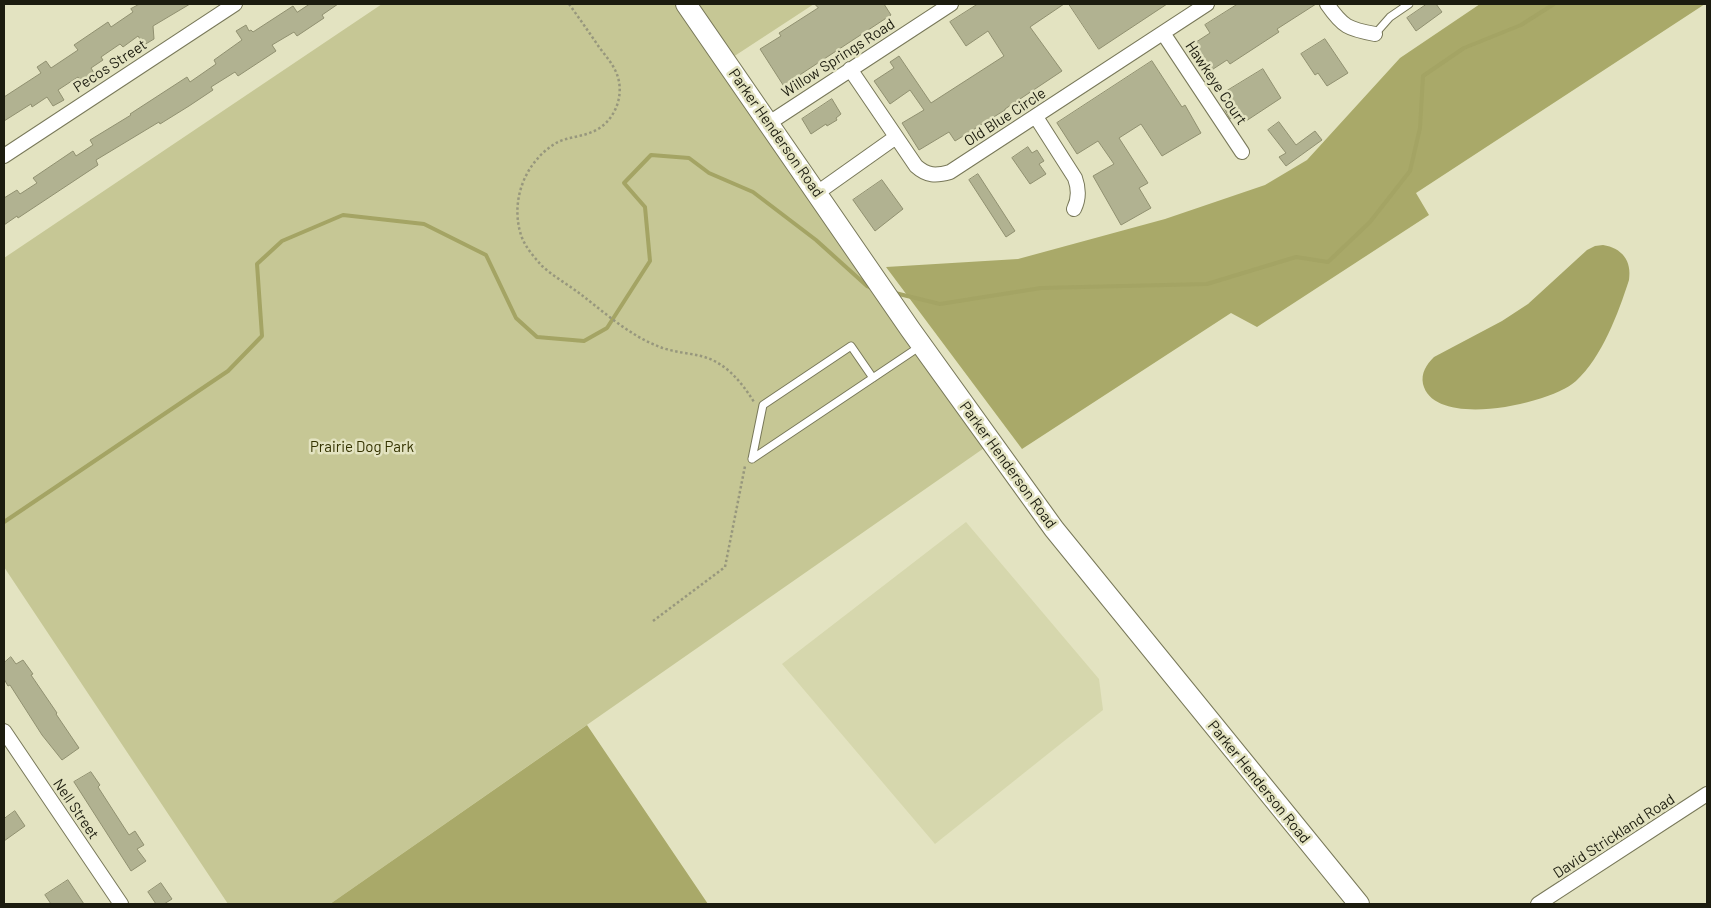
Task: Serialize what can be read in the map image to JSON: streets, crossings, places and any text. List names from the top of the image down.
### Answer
{
  "streets": {
    "street": [
      "Willow Springs Road",
      "Pecos Street",
      "Hawkeye Court",
      "Old Blue Circle",
      "Parker Henderson Road",
      "Nell Street",
      "David Strickland Road"
    ]
  },
  "crossings": [
    ["Willow Springs Road", "Old Blue Circle"],
    ["Willow Springs Road", "Parker Henderson Road"],
    ["Hawkeye Court", "Old Blue Circle"]
  ],
  "parks": ["Prairie Dog Park"]
}
